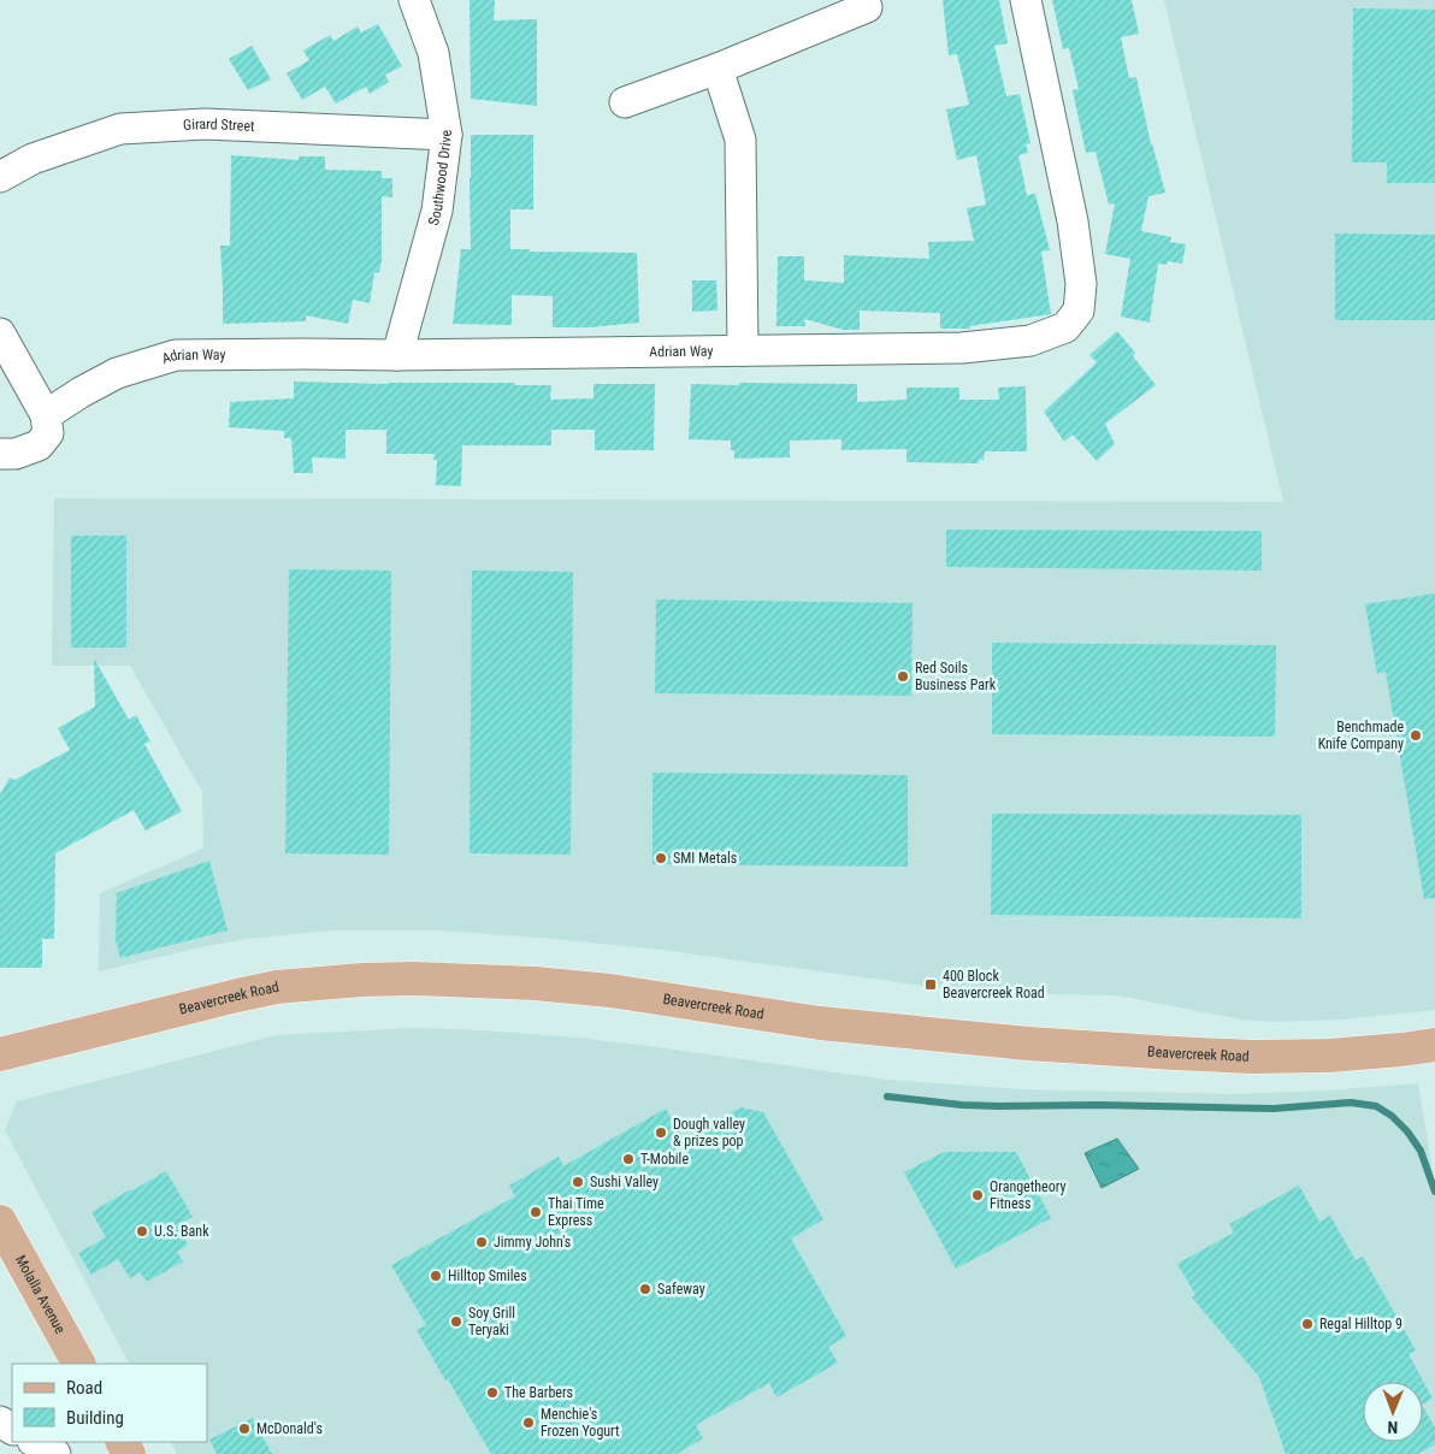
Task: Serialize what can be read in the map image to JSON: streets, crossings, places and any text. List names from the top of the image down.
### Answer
{
  "streets": {
    "main road": ["Beavercreek Road", "Molalla Avenue"],
    "street": ["Girard Street", "Southwood Drive", "Adrian Way"]
  },
  "crossings": [
    ["Girard Street", "Southwood Drive"],
    ["Southwood Drive", "Adrian Way"]
  ],
  "places": {
    "other": [
      "Red Soils Business Park",
      "Benchmade Knife Company",
      "SMI Metals",
      "Dough valley & prizes pop",
      "T-Mobile",
      "Sushi Valley",
      "Orangetheory Fitness",
      "Thai Time Express",
      "U.S. Bank",
      "Jimmy John's",
      "Hilltop Smiles",
      "Safeway",
      "Soy Grill Teryaki",
      "Regal Hilltop 9",
      "The Barbers",
      "Menchie's Frozen Yogurt",
      "McDonald's"
    ],
    "transit": ["400 Block Beavercreek Road"]
  },
  "legend": ["Road", "Building"],
  "north": "bottom"
}
